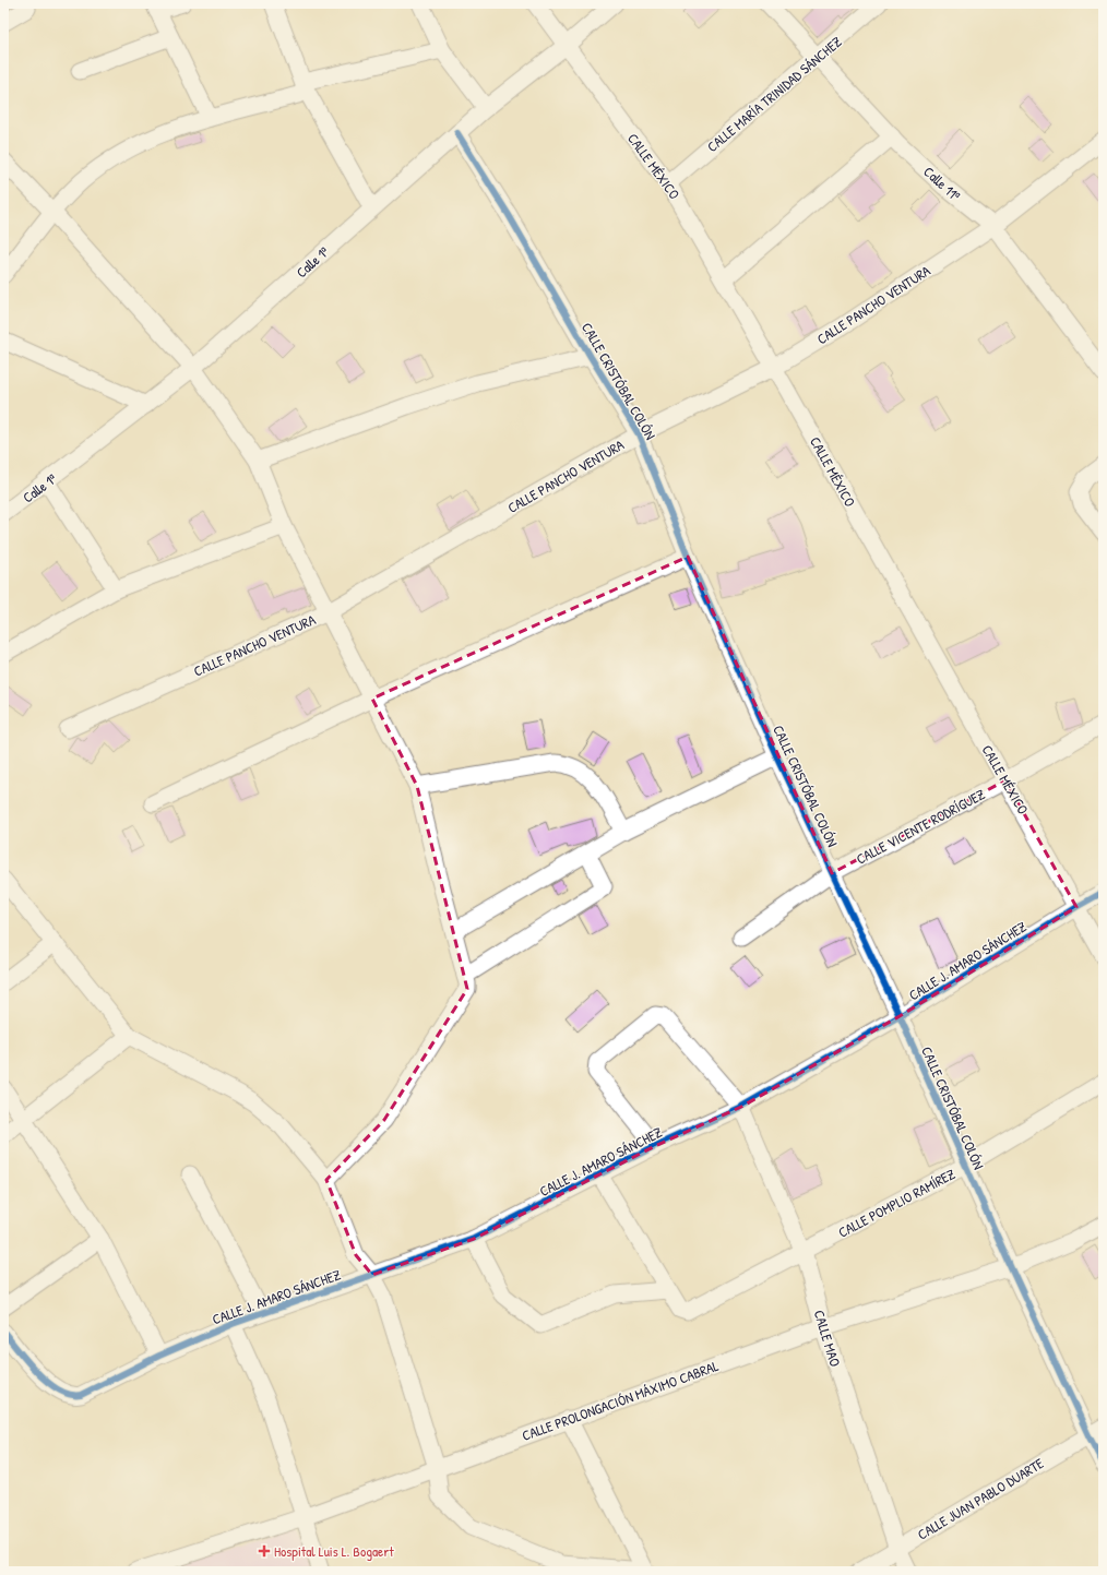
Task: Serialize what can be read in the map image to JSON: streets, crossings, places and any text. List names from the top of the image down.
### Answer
{
  "streets": {
    "street": [
      "CALLE MARÍA TRINIDAD SÁNCHEZ",
      "CALLE MÉXICO",
      "Calle 11ª",
      "Calle 1ª",
      "CALLE PANCHO VENTURA",
      "CALLE CRISTÓBAL COLÓN",
      "CALLE VICENTE RODRÍGUEZ",
      "CALLE J. AMARO SÁNCHEZ",
      "CALLE POMPLIO RAMÍREZ",
      "CALLE MAO",
      "CALLE PROLONGACIÓN MÁXIMO CABRAL",
      "CALLE JUAN PABLO DUARTE"
    ]
  },
  "crossings": [
    ["CALLE MARÍA TRINIDAD SÁNCHEZ", "CALLE MÉXICO"],
    ["CALLE MARÍA TRINIDAD SÁNCHEZ", "Calle 11ª"],
    ["CALLE MÉXICO", "Calle 1ª"],
    ["CALLE MÉXICO", "CALLE PANCHO VENTURA"],
    ["CALLE MÉXICO", "CALLE VICENTE RODRÍGUEZ"],
    ["CALLE MÉXICO", "CALLE J. AMARO SÁNCHEZ"],
    ["Calle 11ª", "CALLE PANCHO VENTURA"],
    ["Calle 1ª", "CALLE CRISTÓBAL COLÓN"],
    ["CALLE PANCHO VENTURA", "CALLE CRISTÓBAL COLÓN"],
    ["CALLE CRISTÓBAL COLÓN", "CALLE VICENTE RODRÍGUEZ"],
    ["CALLE CRISTÓBAL COLÓN", "CALLE J. AMARO SÁNCHEZ"],
    ["CALLE CRISTÓBAL COLÓN", "CALLE POMPLIO RAMÍREZ"],
    ["CALLE CRISTÓBAL COLÓN", "CALLE PROLONGACIÓN MÁXIMO CABRAL"],
    ["CALLE CRISTÓBAL COLÓN", "CALLE JUAN PABLO DUARTE"],
    ["CALLE J. AMARO SÁNCHEZ", "CALLE MAO"],
    ["CALLE POMPLIO RAMÍREZ", "CALLE MAO"],
    ["CALLE MAO", "CALLE PROLONGACIÓN MÁXIMO CABRAL"],
    ["CALLE MAO", "CALLE JUAN PABLO DUARTE"]
  ],
  "places": {
    "health": ["Hospital Luis L. Bogaert"]
  }
}
